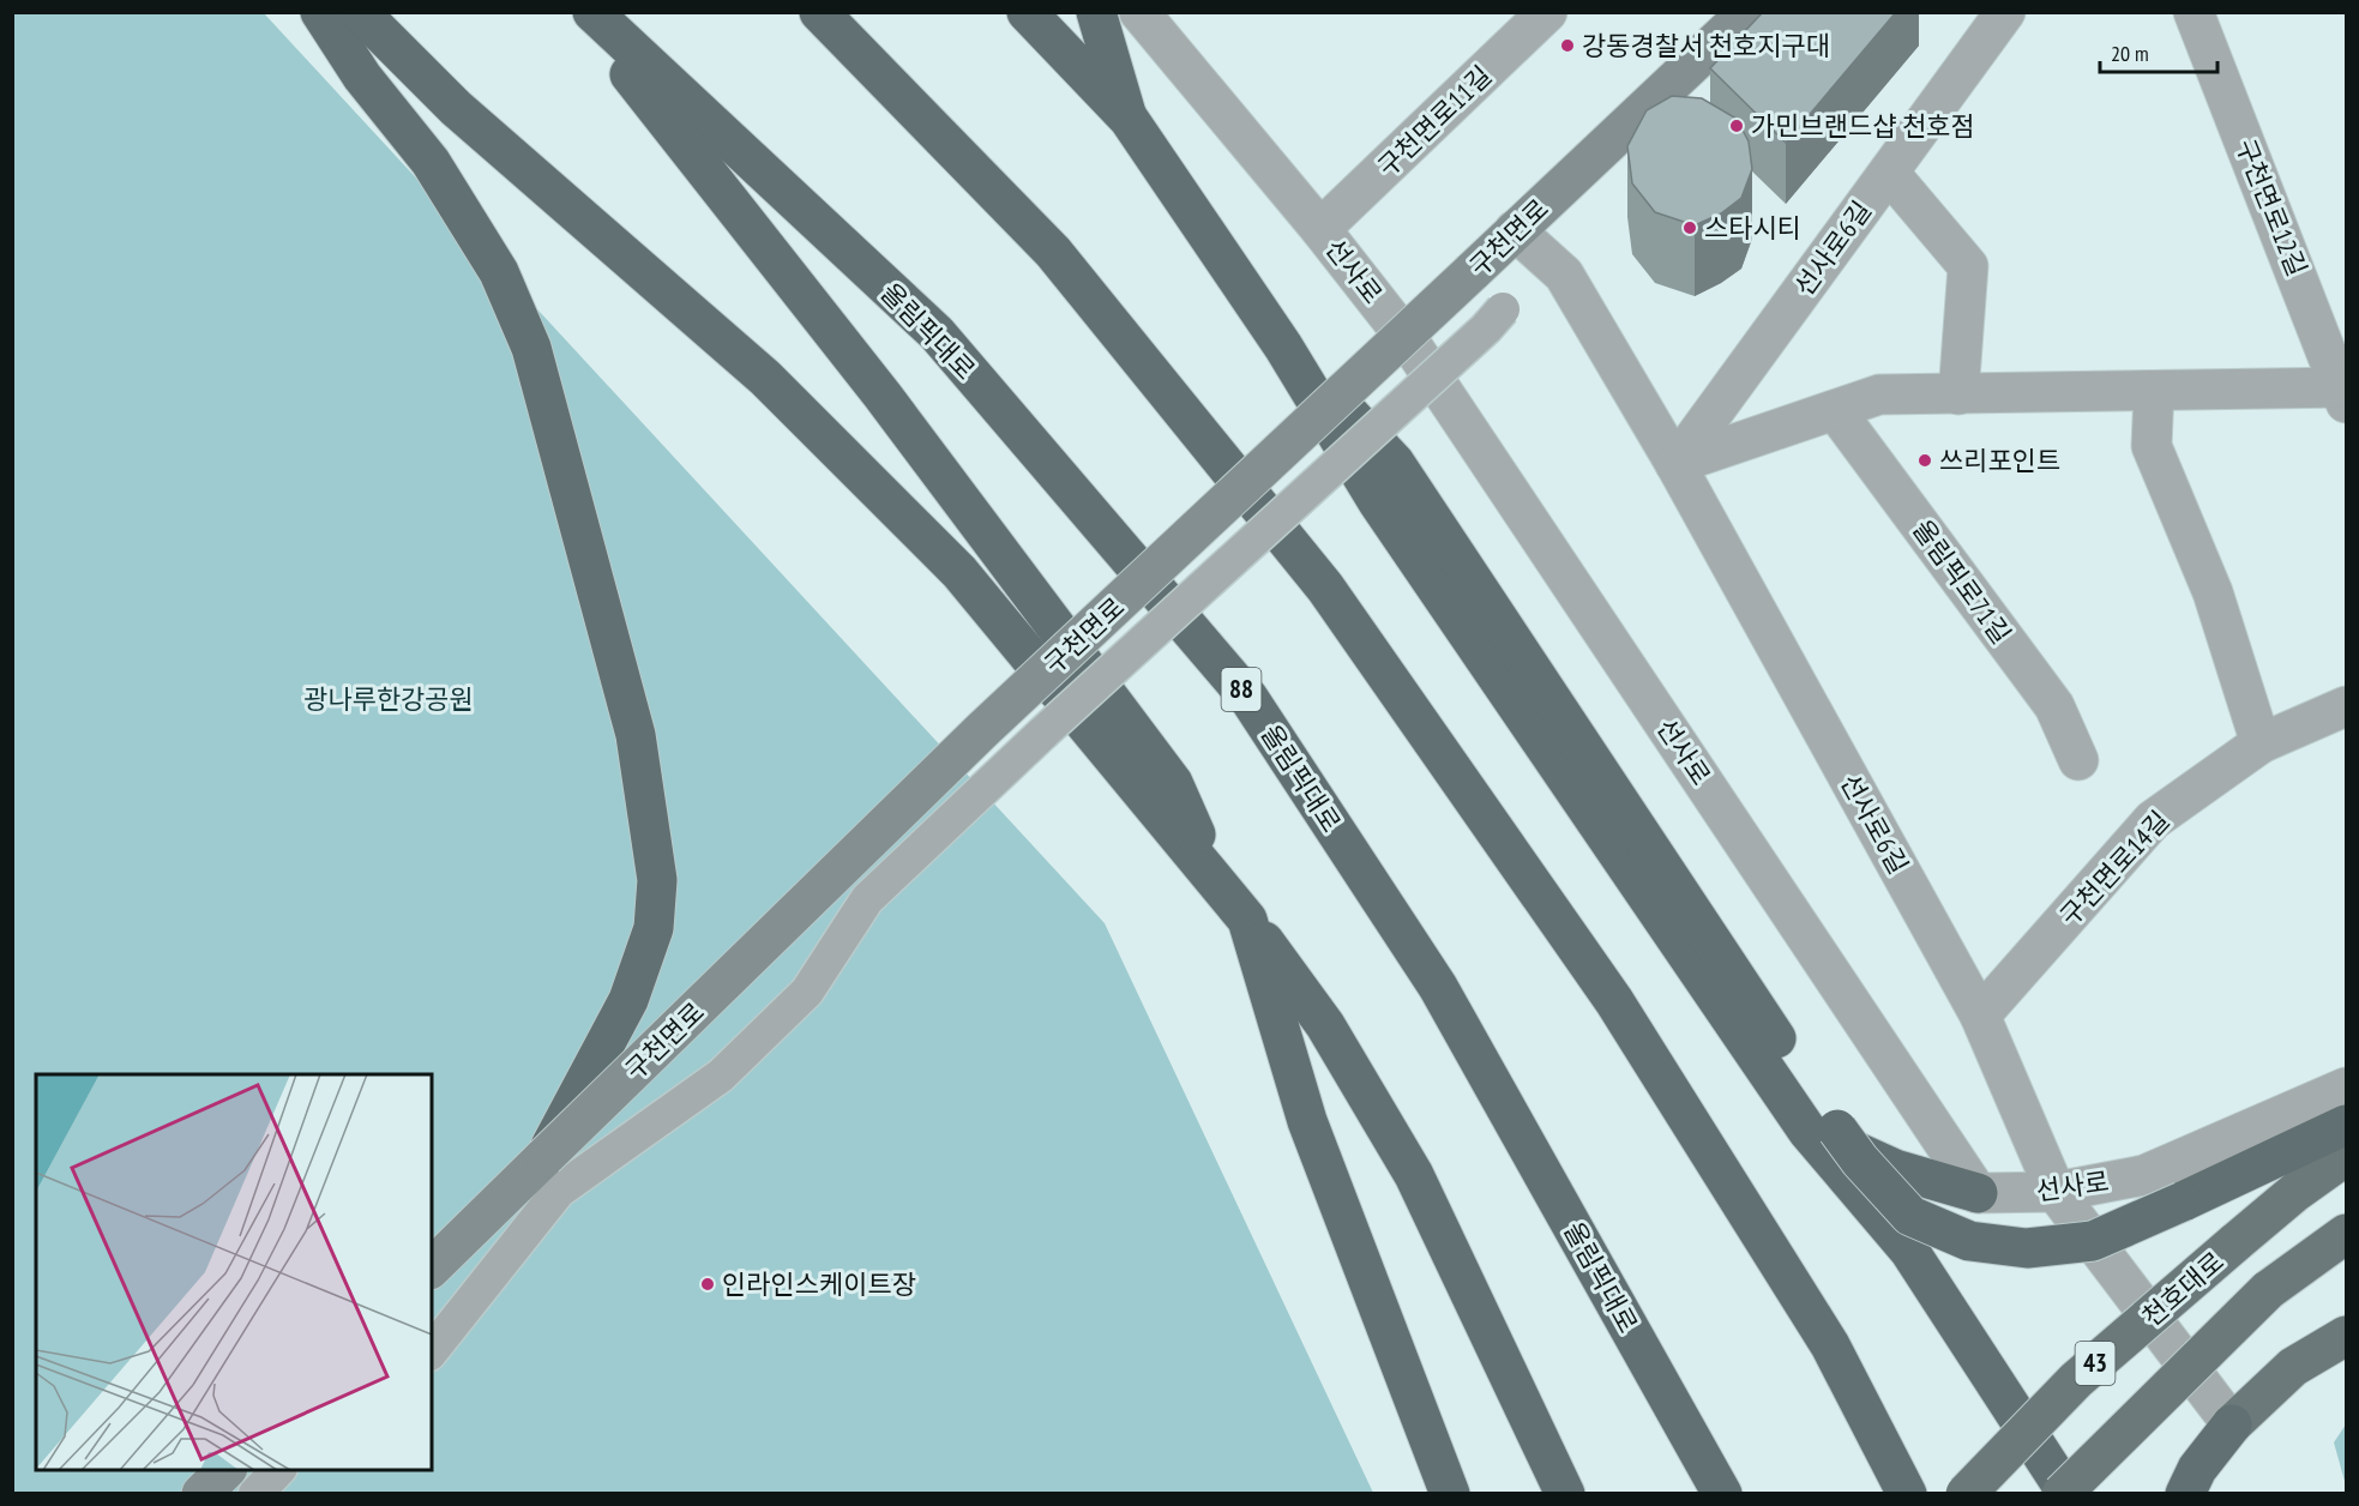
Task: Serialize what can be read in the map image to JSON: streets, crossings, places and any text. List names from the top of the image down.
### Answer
{
  "streets": {
    "highway": ["올림픽대로", "88"],
    "main road": ["구천면로", "천호대로", "43"],
    "street": [
      "구천면로11길",
      "구천면로12길",
      "선사로6길",
      "선사로",
      "올림픽로71길",
      "구천면로14길"
    ]
  },
  "crossings": [
    ["구천면로11길", "선사로"],
    ["구천면로", "선사로6길"],
    ["선사로6길", "선사로"],
    ["선사로6길", "구천면로14길"]
  ],
  "parks": ["광나루한강공원"],
  "places": [
    "강동경찰서 천호지구대",
    "가민브랜드샵 천호점",
    "스타시티",
    "쓰리포인트",
    "인라인스케이트장"
  ],
  "scale_bar": "20 m"
}
